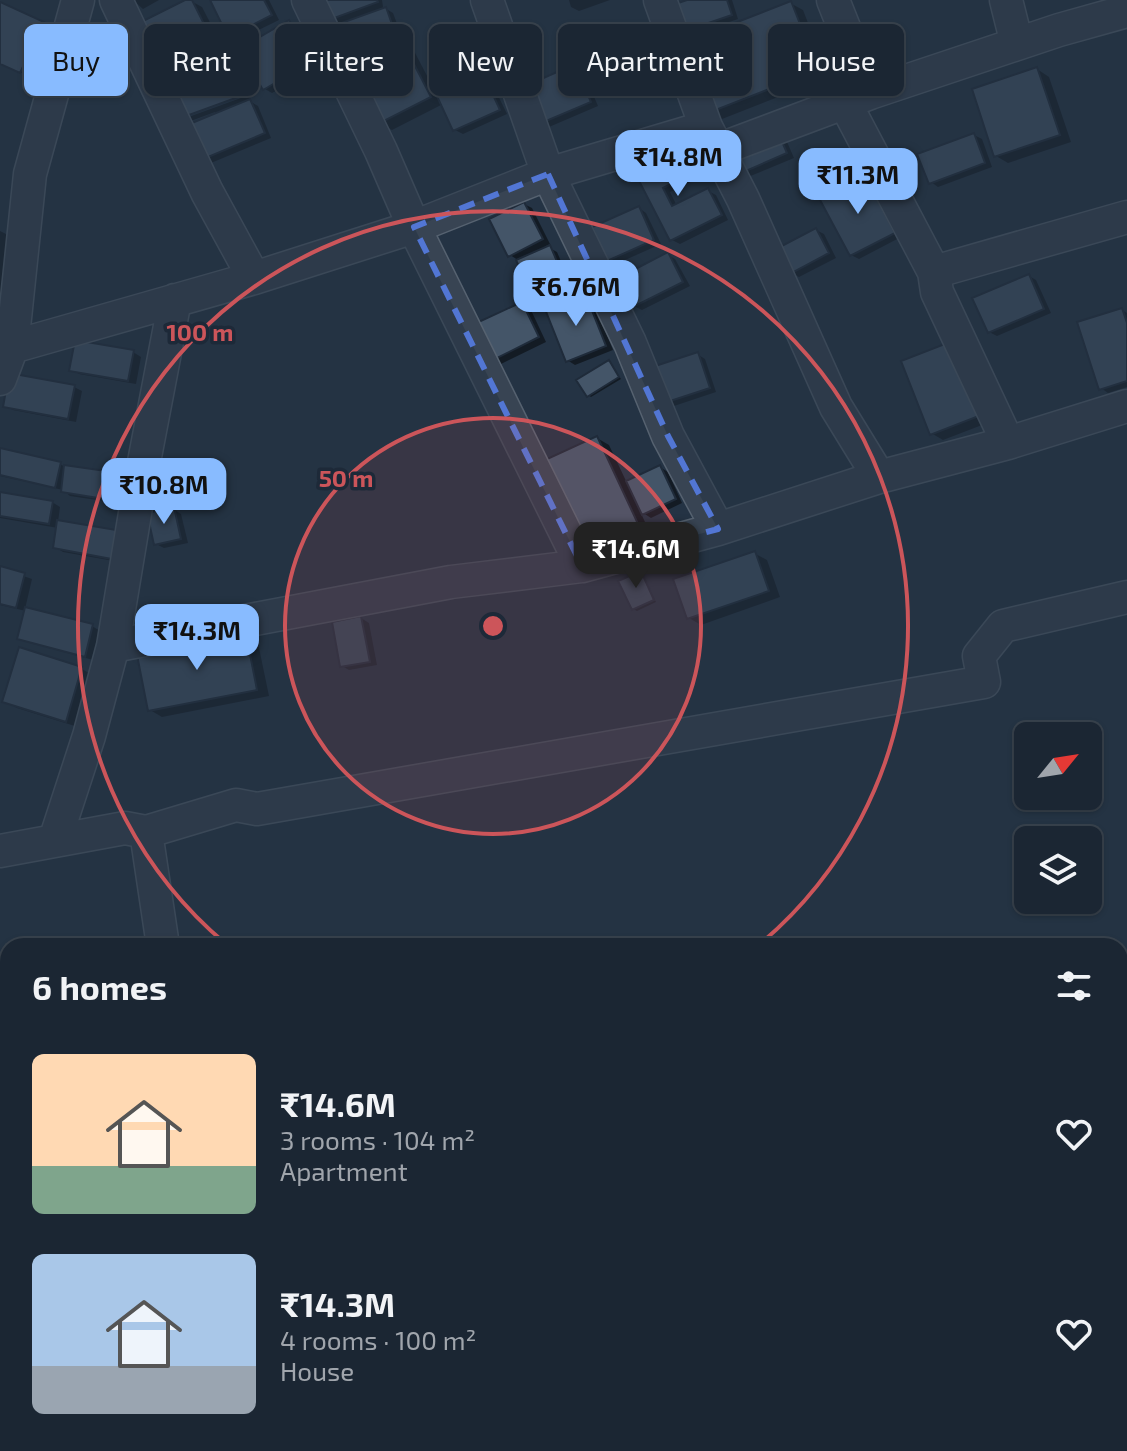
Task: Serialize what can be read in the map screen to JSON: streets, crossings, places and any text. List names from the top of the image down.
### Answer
{
  "north": "top right",
  "page": {
    "chip": [
      "Buy",
      "Rent",
      "Filters",
      "New",
      "Apartment",
      "House"
    ],
    "price": [
      "₹14.8M",
      "₹11.3M",
      "₹6.76M",
      "₹10.8M",
      "₹14.6M",
      "₹14.3M"
    ],
    "heading": "6 homes",
    "list": [
      {
        "name": "₹14.6M",
        "note": "3 rooms · 104 m² · Apartment"
      },
      {
        "name": "₹14.3M",
        "note": "4 rooms · 100 m² · House"
      }
    ]
  },
  "rings": ["100 m", "50 m"]
}
